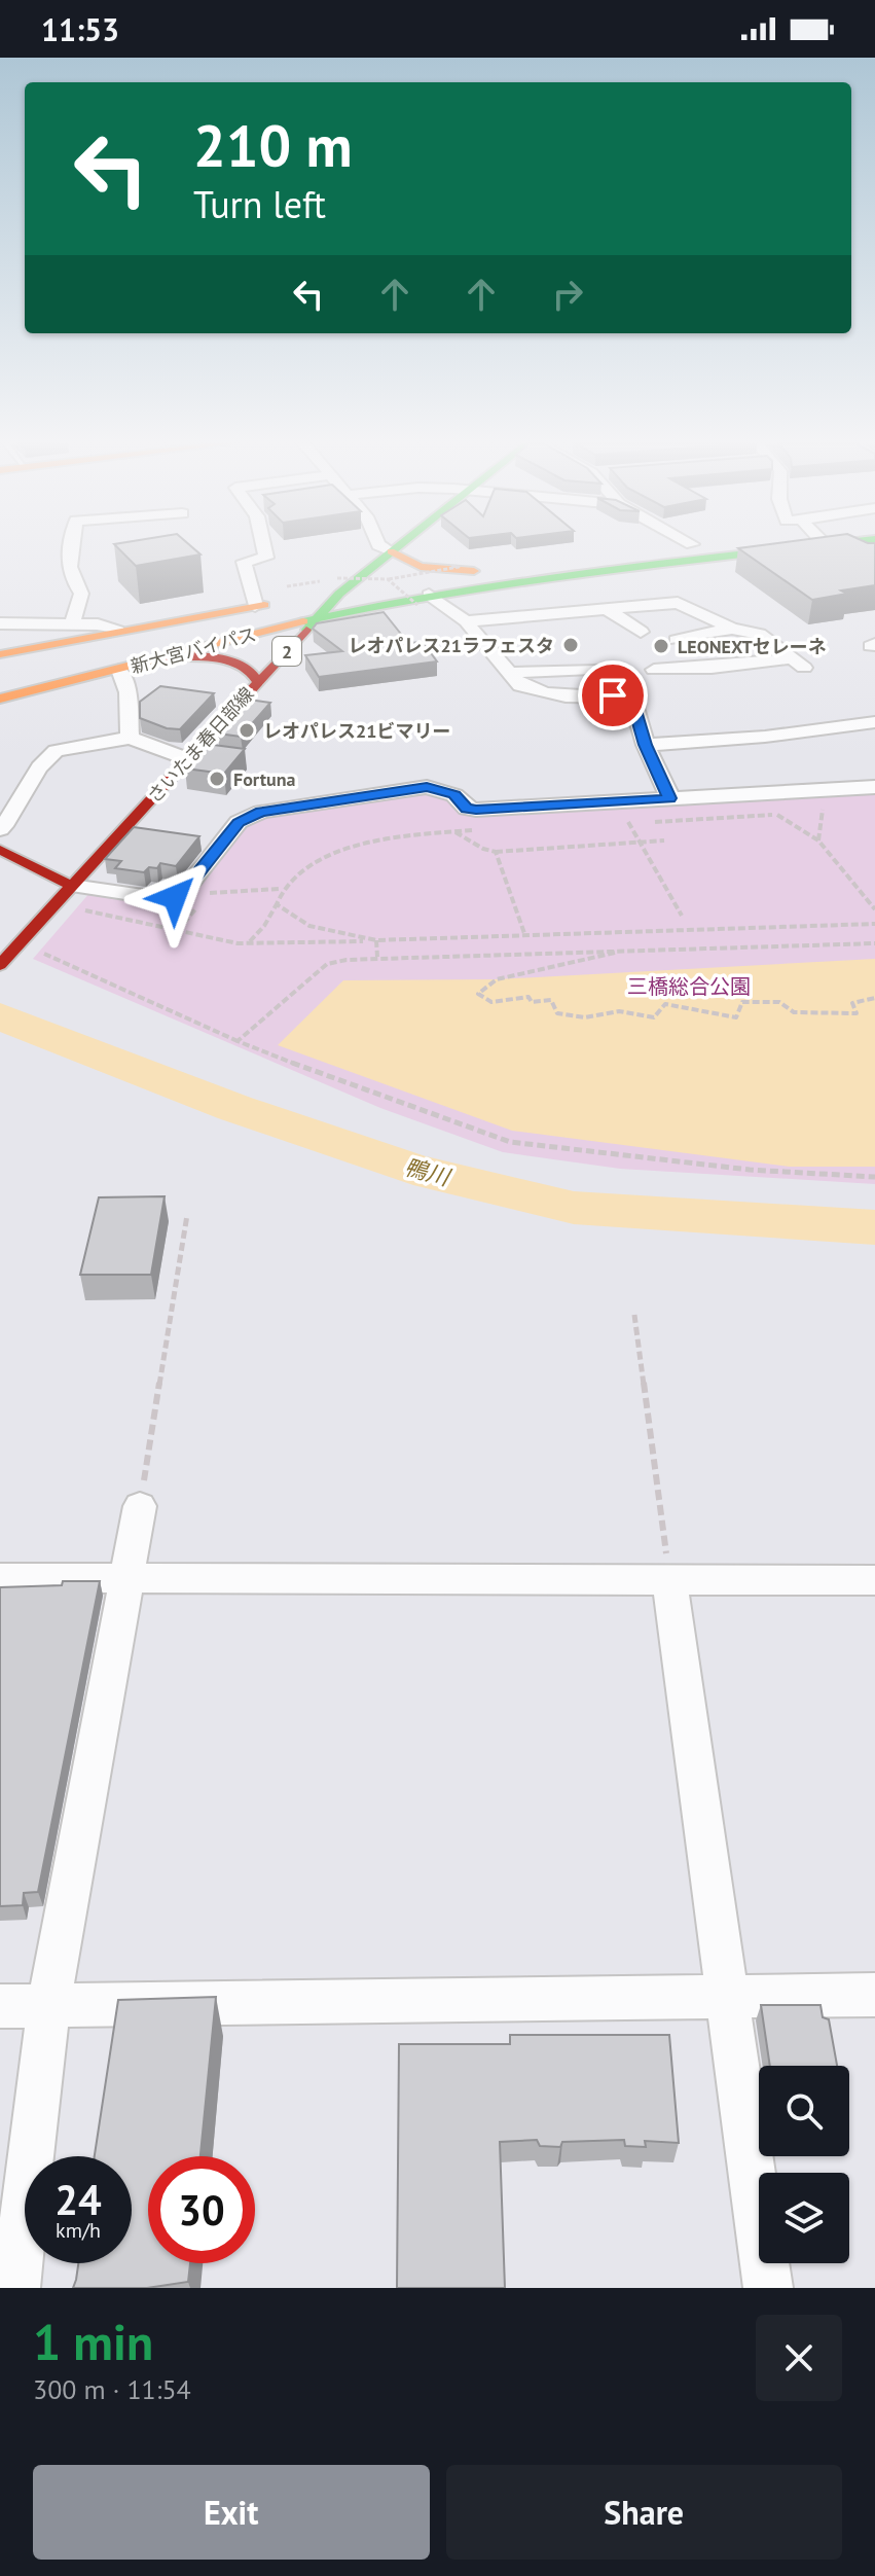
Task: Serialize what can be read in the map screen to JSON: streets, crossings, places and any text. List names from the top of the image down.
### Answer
{
  "streets": {
    "main road": ["新大宮バイパス", "2", "さいたま春日部線"]
  },
  "crossings": [
    ["新大宮バイパス", "さいたま春日部線"]
  ],
  "water": ["鴨川"],
  "parks": ["三橋総合公園"],
  "places": [
    "レオパレス21ラフェスタ",
    "LEONEXTセレーネ",
    "レオパレス21ビマリー",
    "Fortuna"
  ],
  "page": {
    "status": "11:53",
    "turn": ["210 m", "Turn left"],
    "speed": "24 km/h",
    "limit": "30",
    "heading": ["1 min", "300 m · 11:54"],
    "buttons": ["Exit", "Share"]
  }
}
